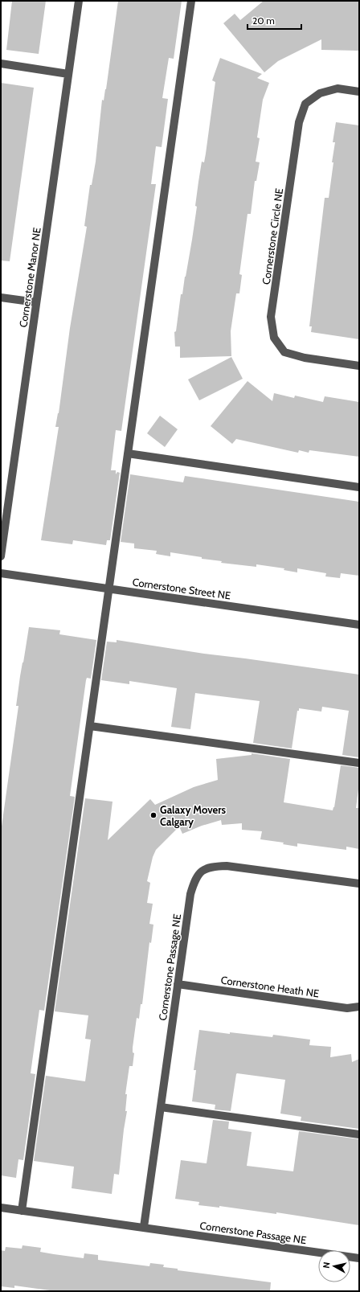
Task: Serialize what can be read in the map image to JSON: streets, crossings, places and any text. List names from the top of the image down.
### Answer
{
  "streets": {
    "street": [
      "Cornerstone Circle NE",
      "Cornerstone Manor NE",
      "Cornerstone Street NE",
      "Cornerstone Passage NE",
      "Cornerstone Heath NE"
    ]
  },
  "crossings": [
    ["Cornerstone Passage NE", "Cornerstone Heath NE"]
  ],
  "places": ["Galaxy Movers Calgary"],
  "scale_bar": "20 m",
  "north": "left"
}
